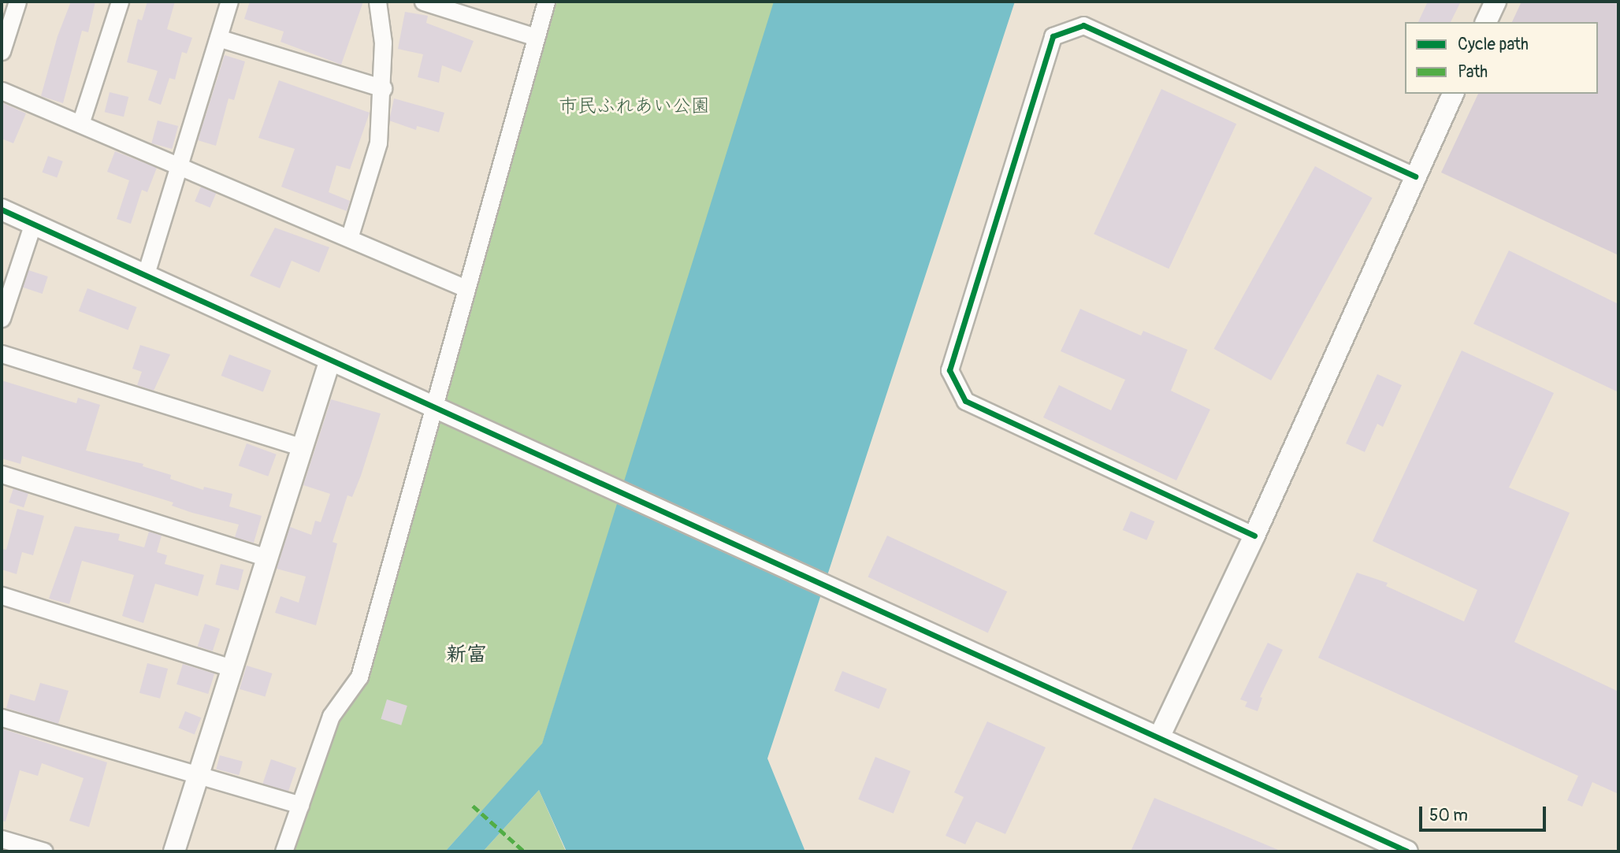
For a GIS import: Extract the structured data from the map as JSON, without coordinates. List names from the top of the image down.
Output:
{
  "districts": ["新富"],
  "parks": ["市民ふれあい公園"],
  "legend": ["Cycle path", "Path"],
  "scale_bar": "50 m"
}
